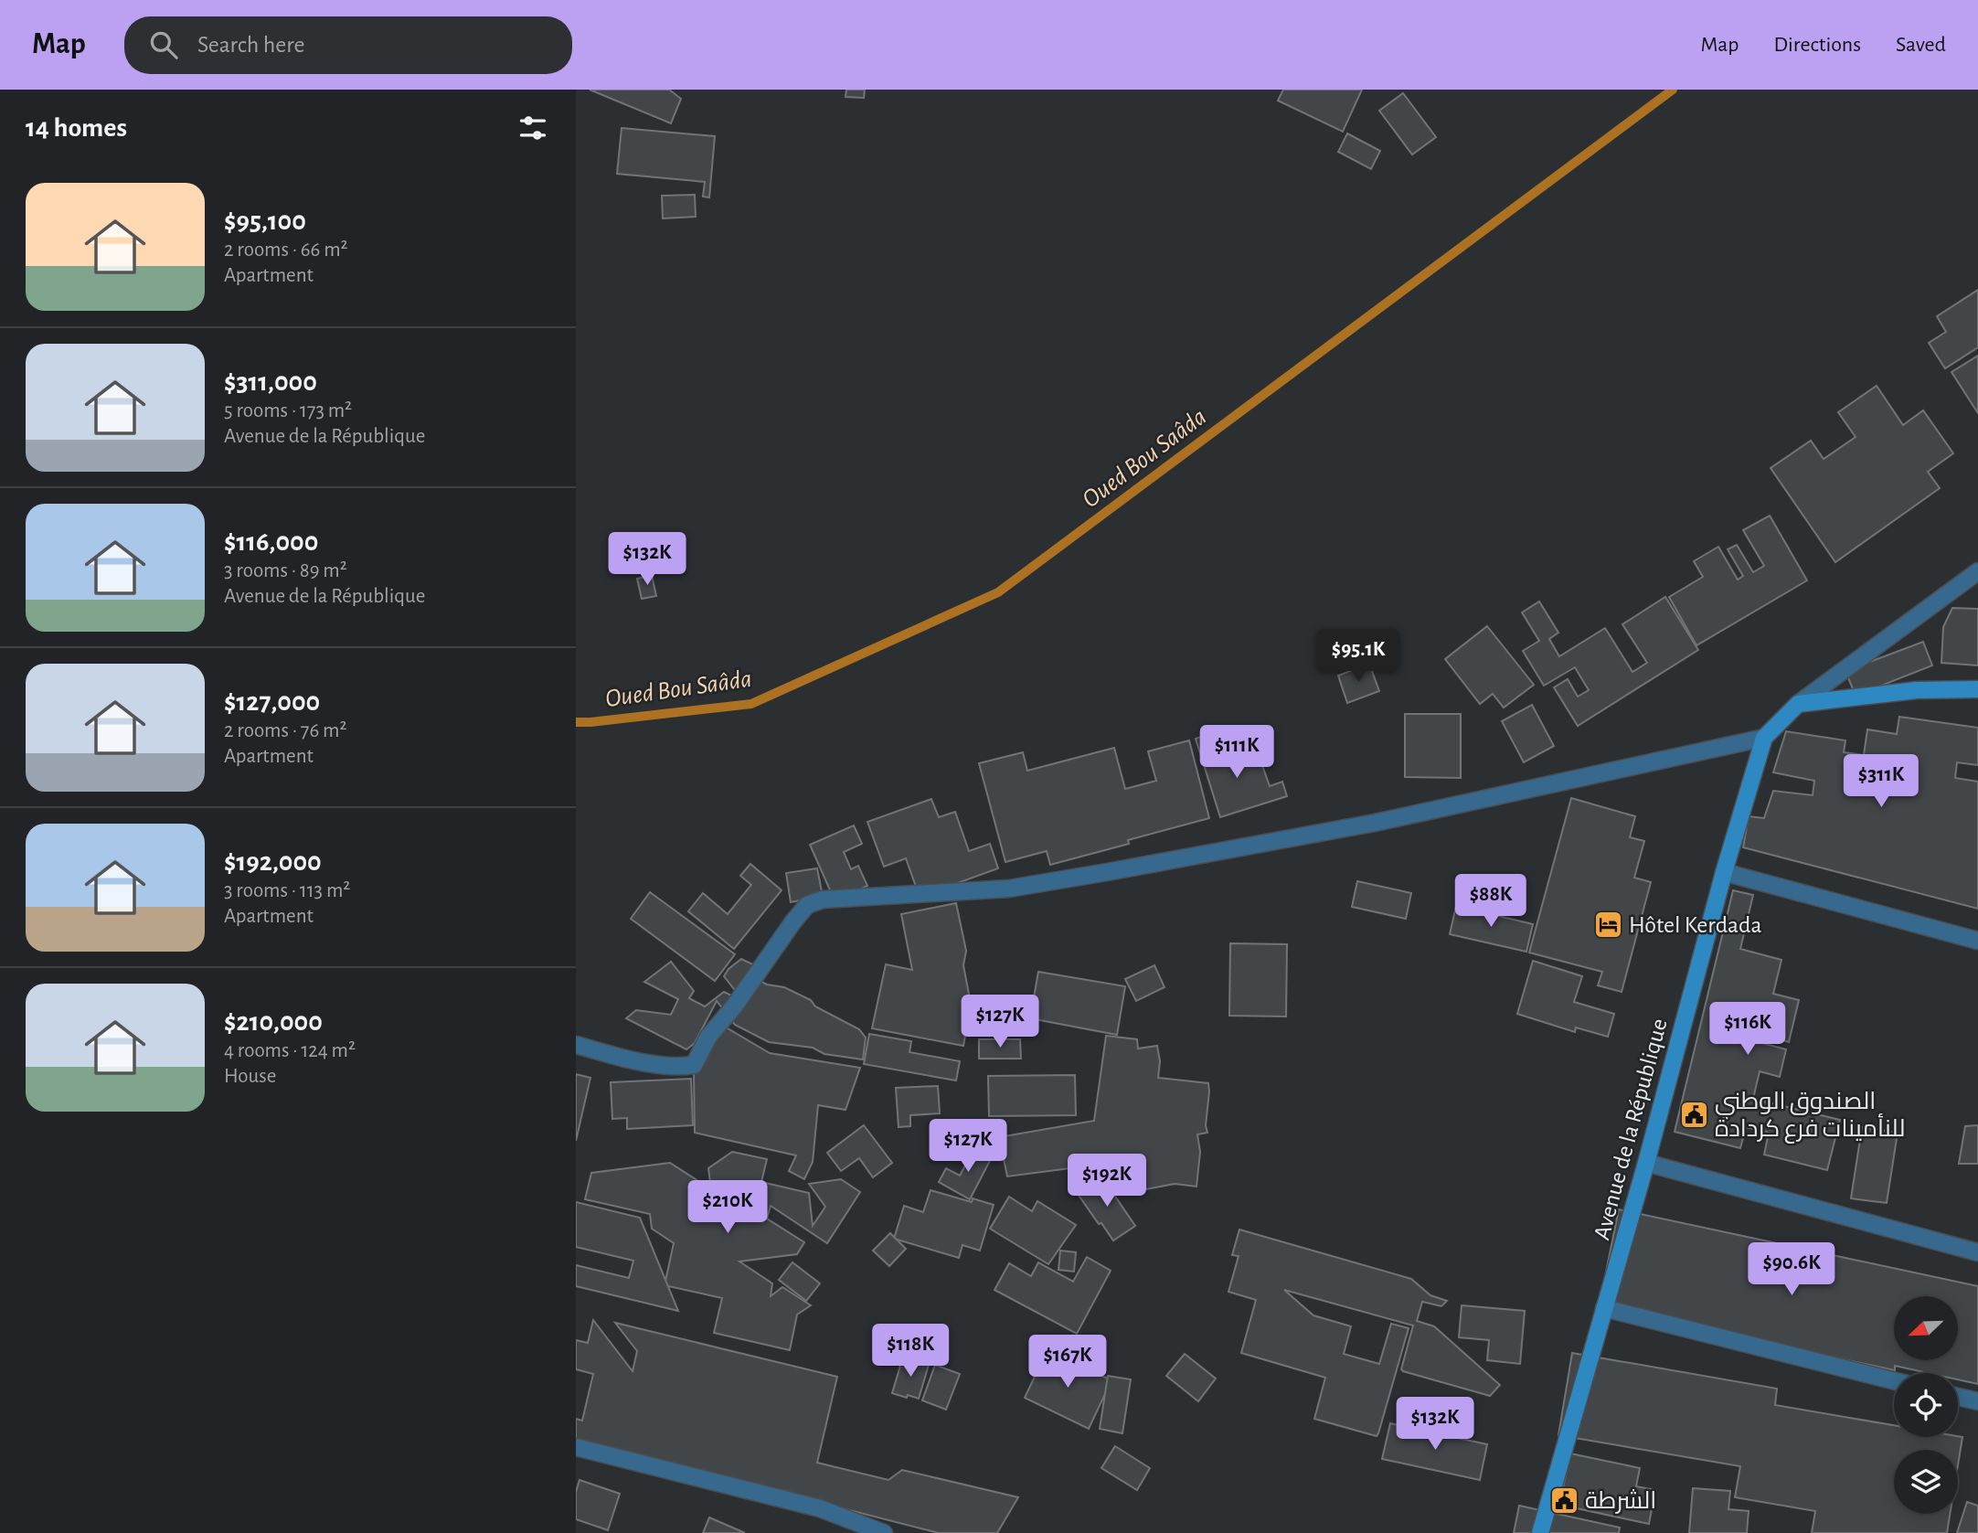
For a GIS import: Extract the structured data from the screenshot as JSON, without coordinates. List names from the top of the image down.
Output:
{
  "streets": {
    "street": ["Avenue de la République"]
  },
  "water": ["Oued Bou Saâda"],
  "places": {
    "hotel": ["Hôtel Kerdada"],
    "public building": ["الصندوق الوطني للنأمينات فرع كردادة", "الشرطة"]
  },
  "north": "bottom left",
  "page": {
    "header": "Map",
    "search": "Search here",
    "nav": ["Map", "Directions", "Saved"],
    "heading": "14 homes",
    "list": [
      {
        "name": "$95,100",
        "note": "2 rooms · 66 m² · Apartment"
      },
      {
        "name": "$311,000",
        "note": "5 rooms · 173 m² · Avenue de la République"
      },
      {
        "name": "$116,000",
        "note": "3 rooms · 89 m² · Avenue de la République"
      },
      {
        "name": "$127,000",
        "note": "2 rooms · 76 m² · Apartment"
      },
      {
        "name": "$192,000",
        "note": "3 rooms · 113 m² · Apartment"
      },
      {
        "name": "$210,000",
        "note": "4 rooms · 124 m² · House"
      }
    ],
    "price": [
      "$132K",
      "$95.1K",
      "$111K",
      "$311K",
      "$88K",
      "$127K",
      "$116K",
      "$127K",
      "$192K",
      "$210K",
      "$90.6K",
      "$118K",
      "$167K",
      "$132K"
    ]
  }
}
